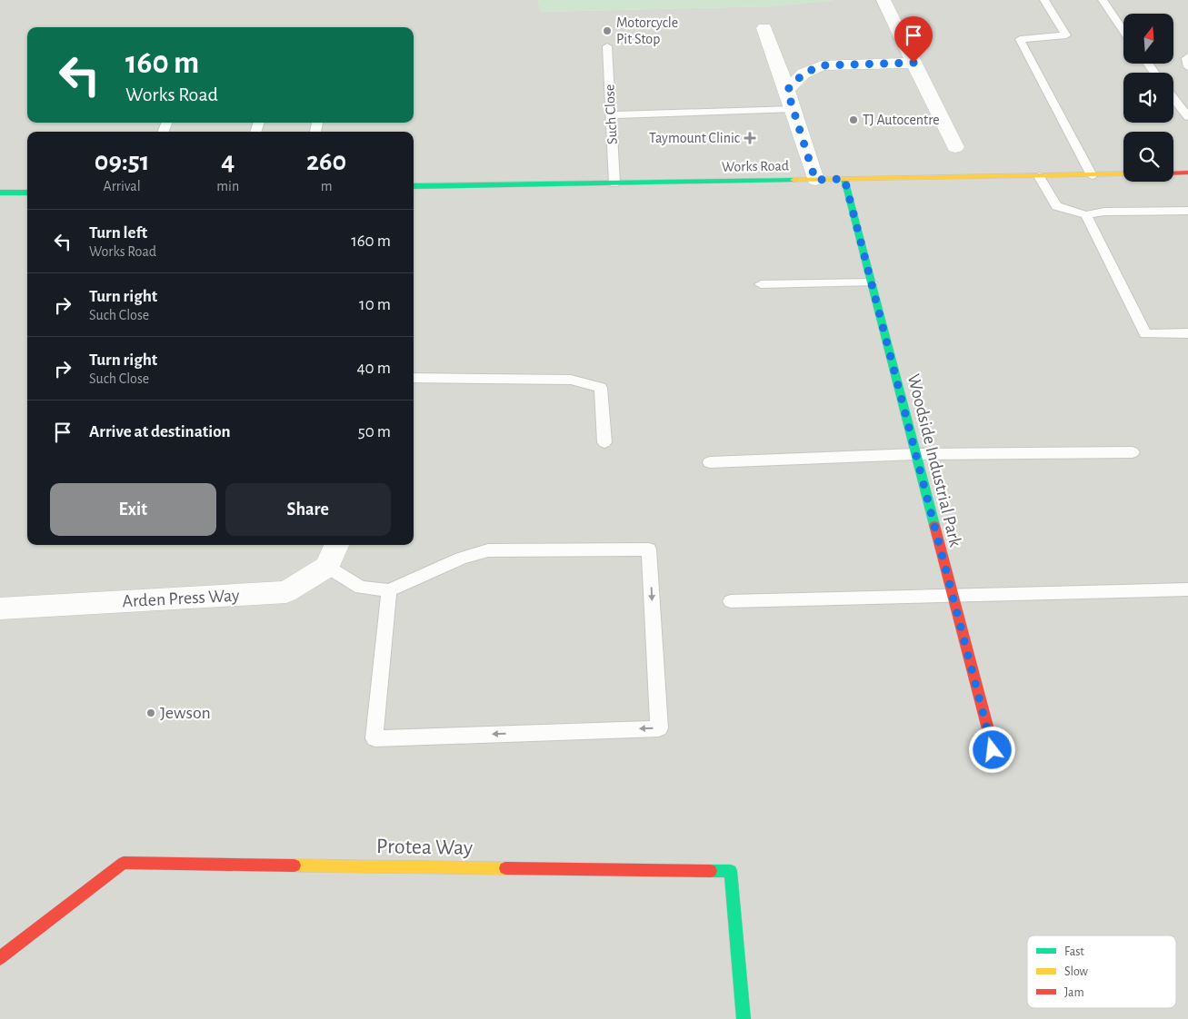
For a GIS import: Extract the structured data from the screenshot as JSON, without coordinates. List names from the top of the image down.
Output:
{
  "streets": {
    "street": [
      "Works Road",
      "Woodside Industrial Park",
      "Arden Press Way",
      "Protea Way"
    ],
    "lane": ["Such Close"]
  },
  "crossings": [
    ["Such Close", "Works Road"],
    ["Works Road", "Woodside Industrial Park"]
  ],
  "places": {
    "other": ["Motorcycle Pit Stop", "TJ Autocentre", "Jewson"],
    "health": ["Taymount Clinic"]
  },
  "legend": ["Fast", "Slow", "Jam"],
  "north": "top",
  "page": {
    "turn": ["160 m", "Works Road"],
    "eta": [
      "09:51",
      "Arrival",
      "4",
      "min",
      "260",
      "m"
    ],
    "list": [
      {
        "name": "Turn left",
        "note": "Works Road",
        "value": "160 m"
      },
      {
        "name": "Turn right",
        "note": "Such Close",
        "value": "10 m"
      },
      {
        "name": "Turn right",
        "note": "Such Close",
        "value": "40 m"
      },
      {
        "name": "Arrive at destination",
        "value": "50 m"
      }
    ],
    "buttons": ["Exit", "Share"]
  }
}
